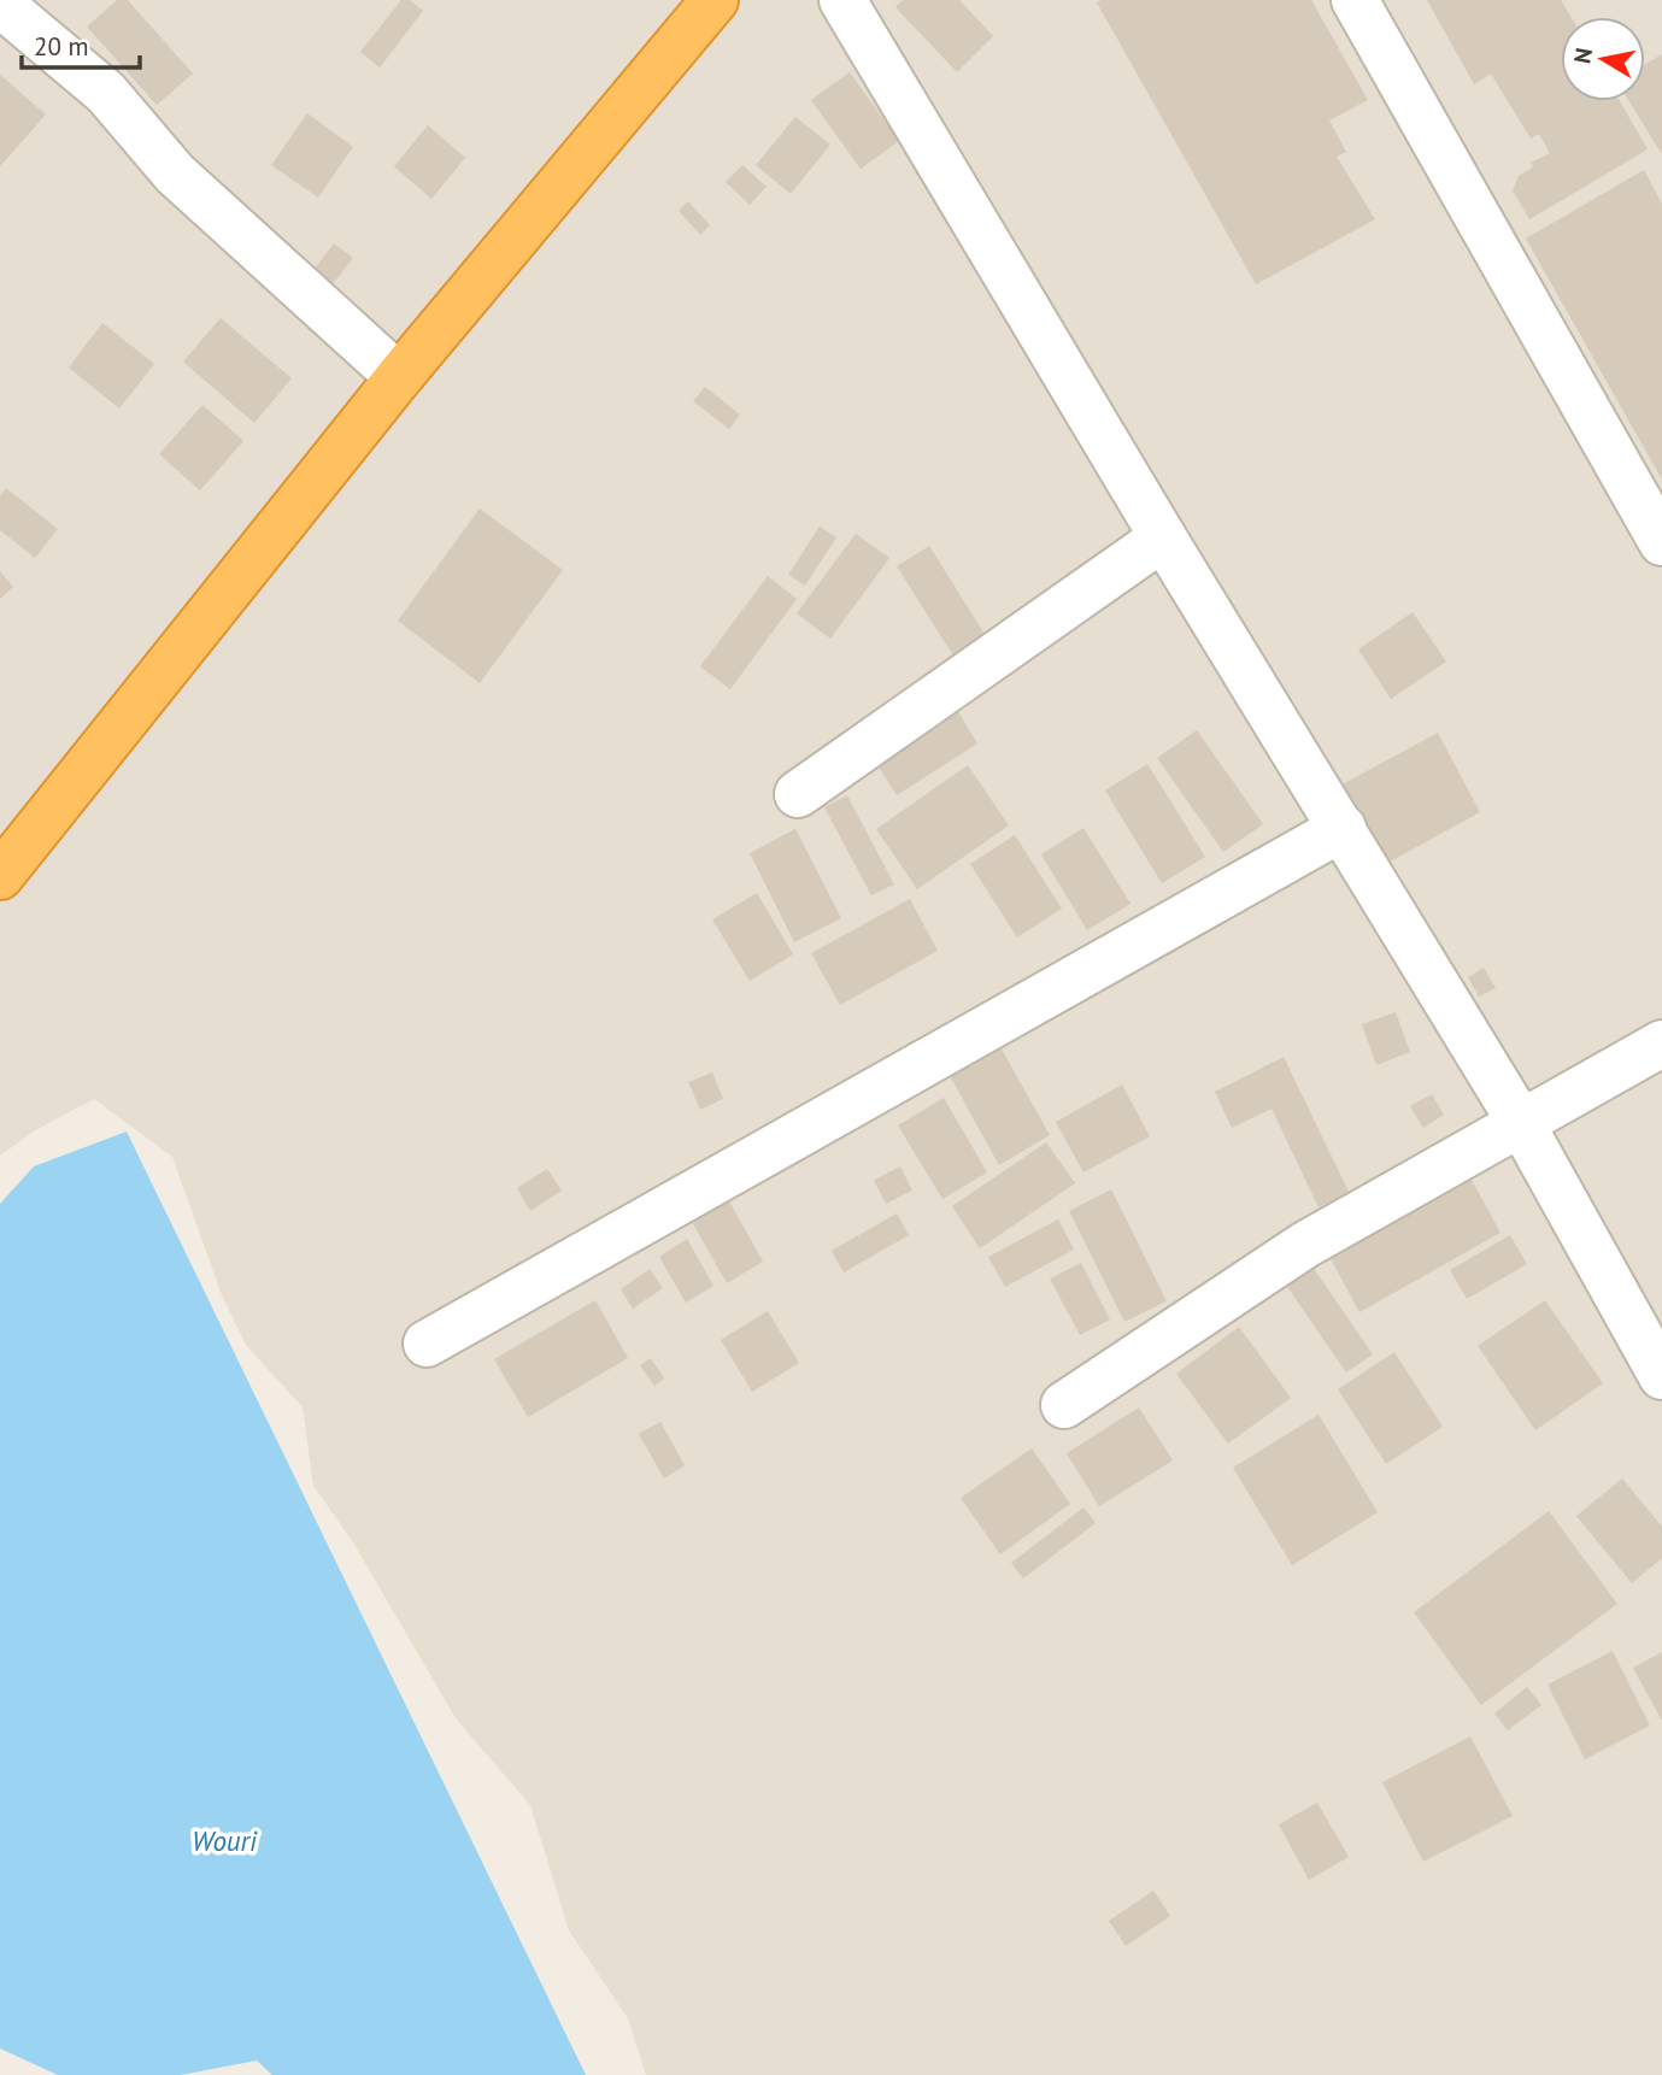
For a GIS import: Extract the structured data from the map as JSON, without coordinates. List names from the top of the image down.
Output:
{
  "water": ["Wouri"],
  "scale_bar": "20 m",
  "north": "left"
}
